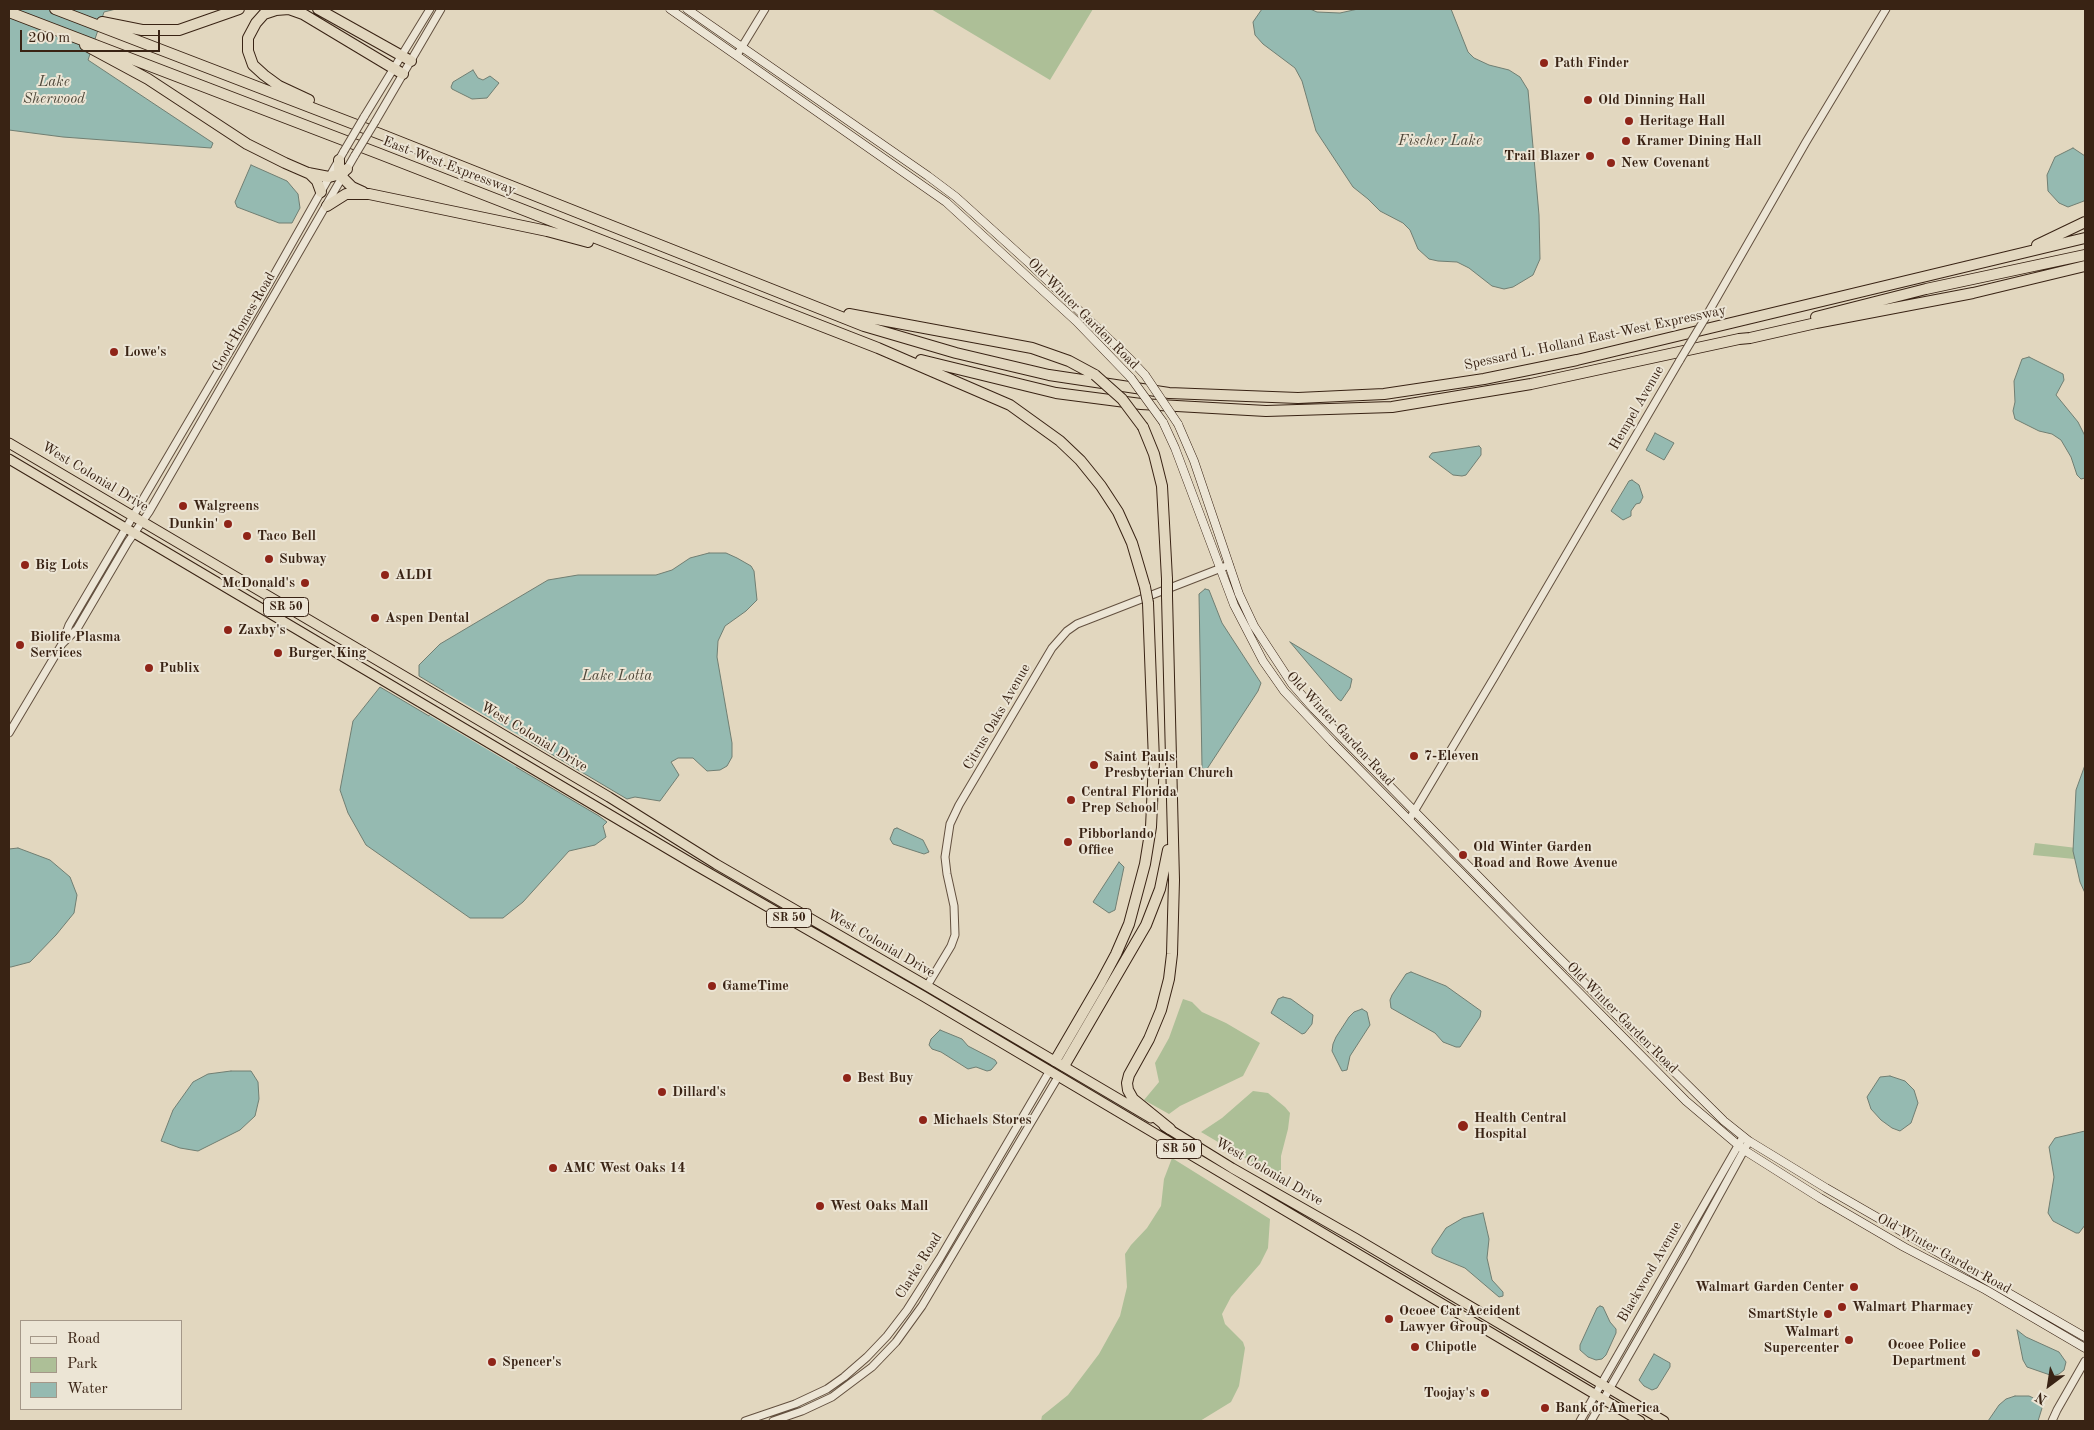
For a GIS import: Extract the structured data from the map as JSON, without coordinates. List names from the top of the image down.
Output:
{
  "streets": {
    "highway": [
      "East-West Expressway",
      "Spessard L. Holland East-West Expressway",
      "West Colonial Drive",
      "SR 50",
      "Clarke Road"
    ],
    "main road": ["Old Winter Garden Road"],
    "street": [
      "Good Homes Road",
      "Hempel Avenue",
      "Citrus Oaks Avenue",
      "Blackwood Avenue"
    ]
  },
  "crossings": [
    ["East-West Expressway", "Spessard L. Holland East-West Expressway"],
    ["Old Winter Garden Road", "Hempel Avenue"],
    ["Old Winter Garden Road", "Citrus Oaks Avenue"],
    ["Old Winter Garden Road", "Blackwood Avenue"],
    ["Good Homes Road", "West Colonial Drive"],
    ["West Colonial Drive", "Citrus Oaks Avenue"],
    ["West Colonial Drive", "Clarke Road"],
    ["West Colonial Drive", "Blackwood Avenue"]
  ],
  "water": ["Lake Sherwood", "Fischer Lake", "Lake Lotta"],
  "places": [
    "Path Finder",
    "Old Dinning Hall",
    "Heritage Hall",
    "Kramer Dining Hall",
    "Trail Blazer",
    "New Covenant",
    "Lowe's",
    "Walgreens",
    "Dunkin'",
    "Taco Bell",
    "Subway",
    "Big Lots",
    "ALDI",
    "McDonald's",
    "Aspen Dental",
    "Zaxby's",
    "Biolife Plasma Services",
    "Burger King",
    "Publix",
    "7-Eleven",
    "Saint Pauls Presbyterian Church",
    "Central Florida Prep School",
    "Pibborlando Office",
    "Old Winter Garden Road and Rowe Avenue",
    "GameTime",
    "Best Buy",
    "Dillard's",
    "Michaels Stores",
    "Health Central Hospital",
    "AMC West Oaks 14",
    "West Oaks Mall",
    "Walmart Garden Center",
    "Walmart Pharmacy",
    "SmartStyle",
    "Ocoee Car Accident Lawyer Group",
    "Walmart Supercenter",
    "Chipotle",
    "Ocoee Police Department",
    "Spencer's",
    "Toojay's",
    "Bank of America"
  ],
  "legend": ["Road", "Park", "Water"],
  "scale_bar": "200 m",
  "north": "bottom left"
}
